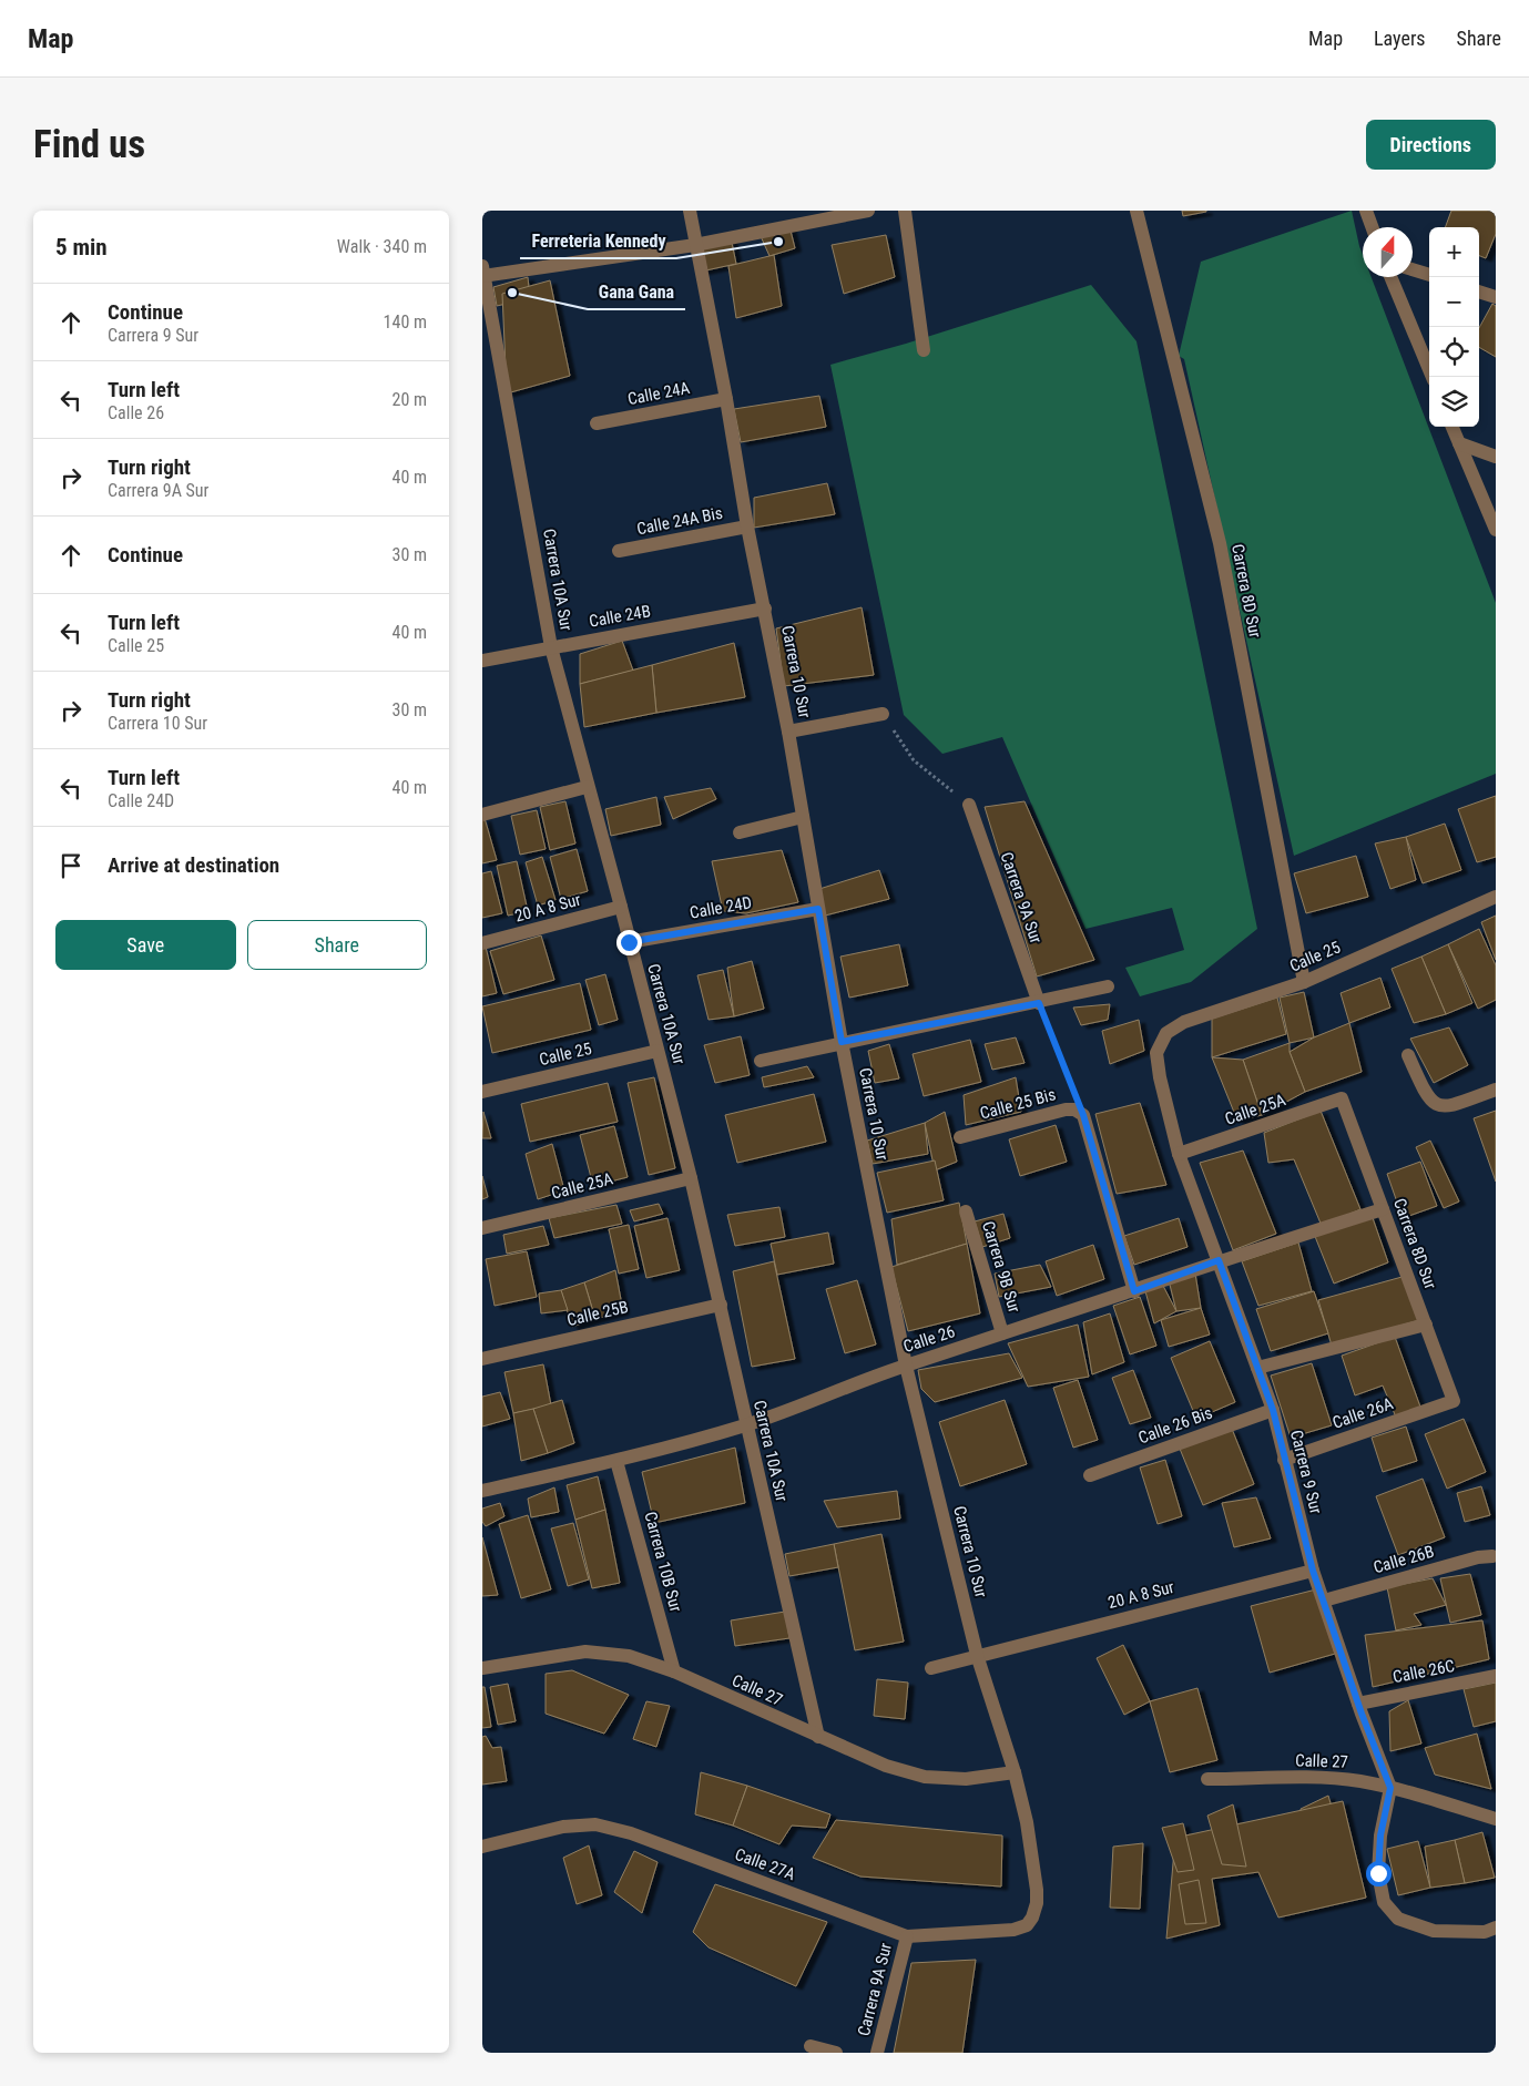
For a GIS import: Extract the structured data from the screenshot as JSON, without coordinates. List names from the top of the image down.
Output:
{
  "streets": {
    "street": [
      "Calle 24A",
      "Calle 24A Bis",
      "Carrera 10A Sur",
      "Carrera 8D Sur",
      "Calle 24B",
      "Carrera 10 Sur",
      "Carrera 9A Sur",
      "20 A 8 Sur",
      "Calle 24D",
      "Calle 25",
      "Calle 25 Bis",
      "Calle 25A",
      "Carrera 9B Sur",
      "Calle 25B",
      "Calle 26",
      "Calle 26A",
      "Calle 26 Bis",
      "Carrera 9 Sur",
      "Calle 26B",
      "Carrera 10B Sur",
      "Calle 26C",
      "Calle 27",
      "Calle 27A"
    ]
  },
  "crossings": [
    ["Calle 24A", "Carrera 10 Sur"],
    ["Calle 24A Bis", "Carrera 10 Sur"],
    ["Carrera 10A Sur", "Calle 24B"],
    ["Carrera 10A Sur", "20 A 8 Sur"],
    ["Carrera 10A Sur", "Calle 24D"],
    ["Carrera 10A Sur", "Calle 25"],
    ["Carrera 10A Sur", "Calle 25A"],
    ["Carrera 10A Sur", "Calle 25B"],
    ["Carrera 10A Sur", "Calle 26"],
    ["Carrera 10A Sur", "Calle 27"],
    ["Carrera 8D Sur", "Calle 25"],
    ["Carrera 8D Sur", "Calle 25A"],
    ["Carrera 8D Sur", "Calle 26"],
    ["Carrera 8D Sur", "Calle 26A"],
    ["Calle 24B", "Carrera 10 Sur"],
    ["Carrera 10 Sur", "20 A 8 Sur"],
    ["Carrera 10 Sur", "Calle 24D"],
    ["Carrera 10 Sur", "Calle 26"],
    ["Carrera 10 Sur", "Calle 27"],
    ["Carrera 10 Sur", "Calle 27A"],
    ["Carrera 9A Sur", "Calle 27A"],
    ["20 A 8 Sur", "Carrera 9 Sur"],
    ["Calle 25", "Carrera 9 Sur"],
    ["Calle 25A", "Carrera 9 Sur"],
    ["Carrera 9B Sur", "Calle 26"],
    ["Calle 26", "Carrera 9 Sur"],
    ["Calle 26", "Carrera 10B Sur"],
    ["Calle 26A", "Carrera 9 Sur"],
    ["Calle 26 Bis", "Carrera 9 Sur"],
    ["Carrera 9 Sur", "Calle 26B"],
    ["Carrera 9 Sur", "Calle 26C"],
    ["Carrera 9 Sur", "Calle 27"],
    ["Carrera 10B Sur", "Calle 27"]
  ],
  "places": ["Ferreteria Kennedy", "Gana Gana"],
  "north": "top",
  "page": {
    "header": "Map",
    "nav": ["Map", "Layers", "Share"],
    "buttons": [
      "Directions",
      ["Save", "Share"]
    ],
    "title": "Find us",
    "heading": ["5 min", "Walk · 340 m"],
    "map_buttons": ["+", "−"],
    "list": [
      ["Continue", "Carrera 9 Sur", "140 m"],
      ["Turn left", "Calle 26", "20 m"],
      ["Turn right", "Carrera 9A Sur", "40 m"],
      ["Continue", "30 m"],
      ["Turn left", "Calle 25", "40 m"],
      ["Turn right", "Carrera 10 Sur", "30 m"],
      ["Turn left", "Calle 24D", "40 m"],
      "Arrive at destination"
    ]
  }
}
